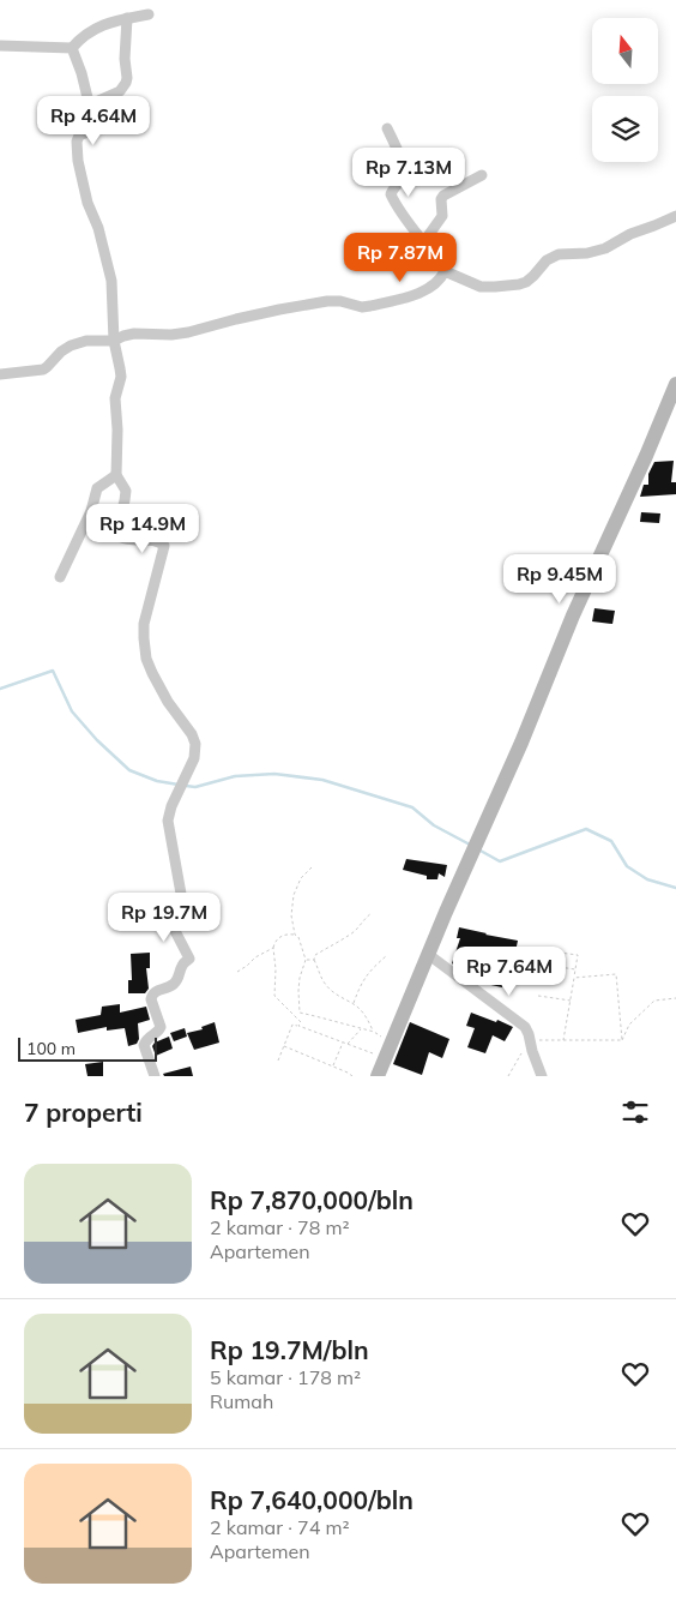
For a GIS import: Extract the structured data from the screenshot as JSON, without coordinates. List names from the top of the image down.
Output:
{
  "scale_bar": "100 m",
  "north": "top",
  "page": {
    "price": [
      "Rp 4.64M",
      "Rp 7.13M",
      "Rp 7.87M",
      "Rp 14.9M",
      "Rp 9.45M",
      "Rp 19.7M",
      "Rp 7.64M"
    ],
    "scale": "100 m",
    "heading": "7 properti",
    "list": [
      {
        "name": "Rp 7,870,000/bln",
        "note": "2 kamar · 78 m² · Apartemen"
      },
      {
        "name": "Rp 19.7M/bln",
        "note": "5 kamar · 178 m² · Rumah"
      },
      {
        "name": "Rp 7,640,000/bln",
        "note": "2 kamar · 74 m² · Apartemen"
      }
    ]
  }
}
